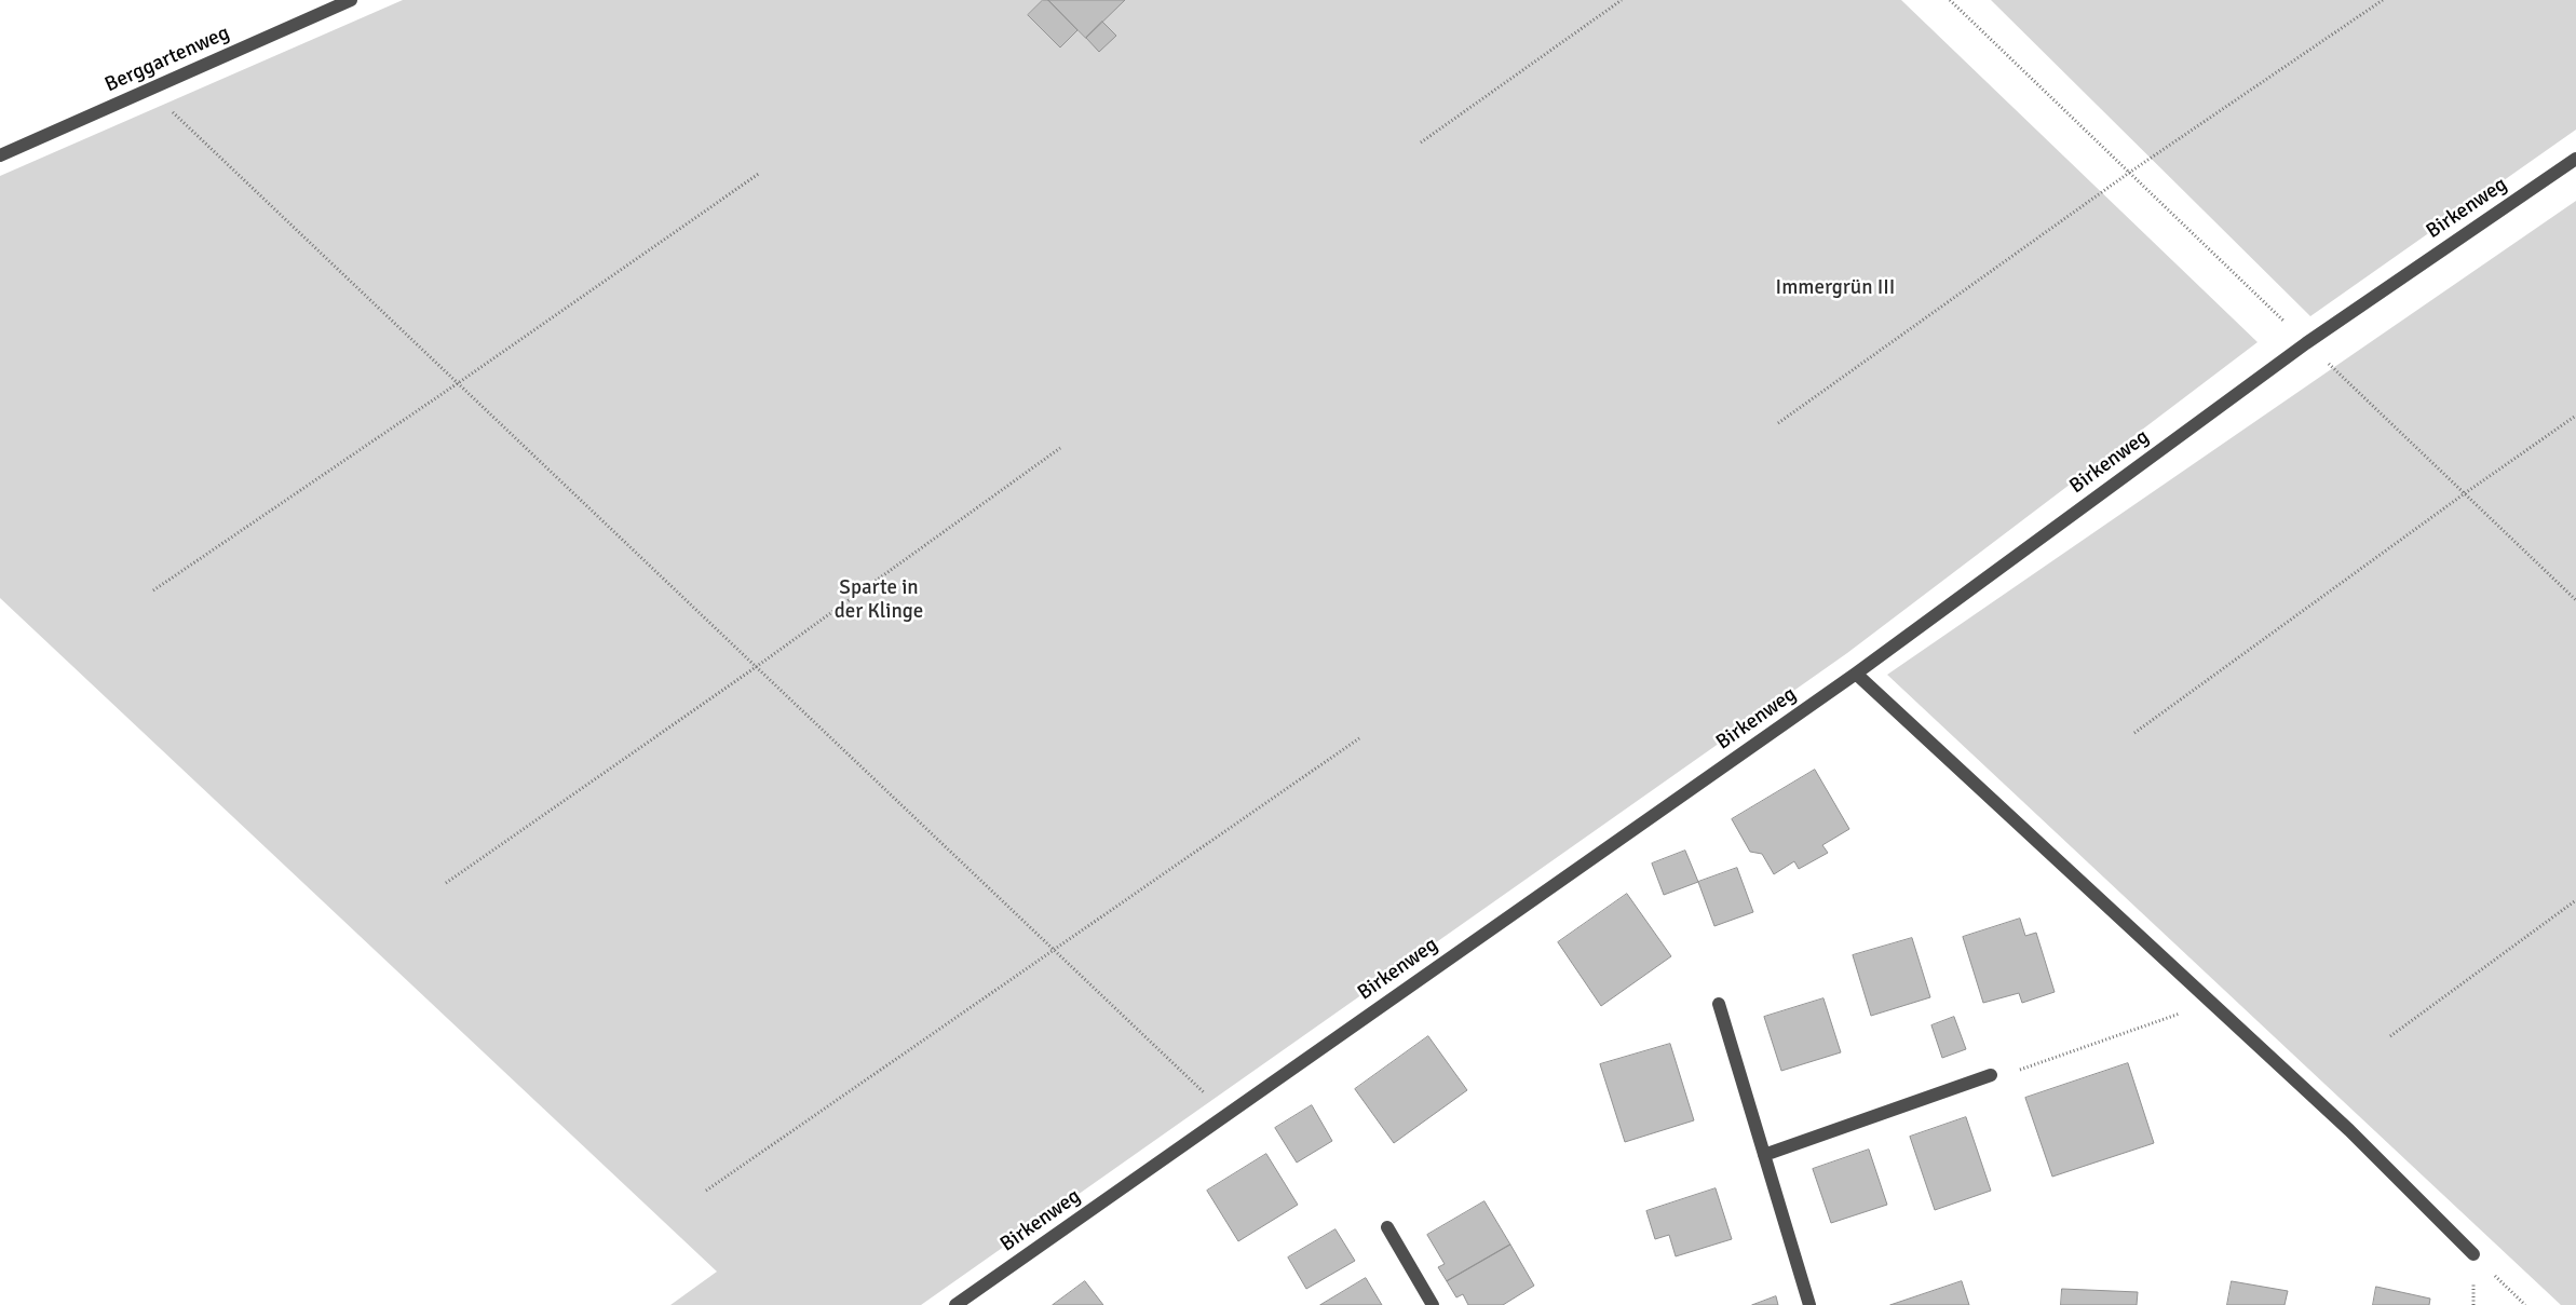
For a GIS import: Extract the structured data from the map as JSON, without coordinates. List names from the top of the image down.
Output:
{
  "streets": {
    "street": ["Berggartenweg", "Birkenweg"]
  },
  "parks": ["Immergrün III", "Sparte in der Klinge"]
}
